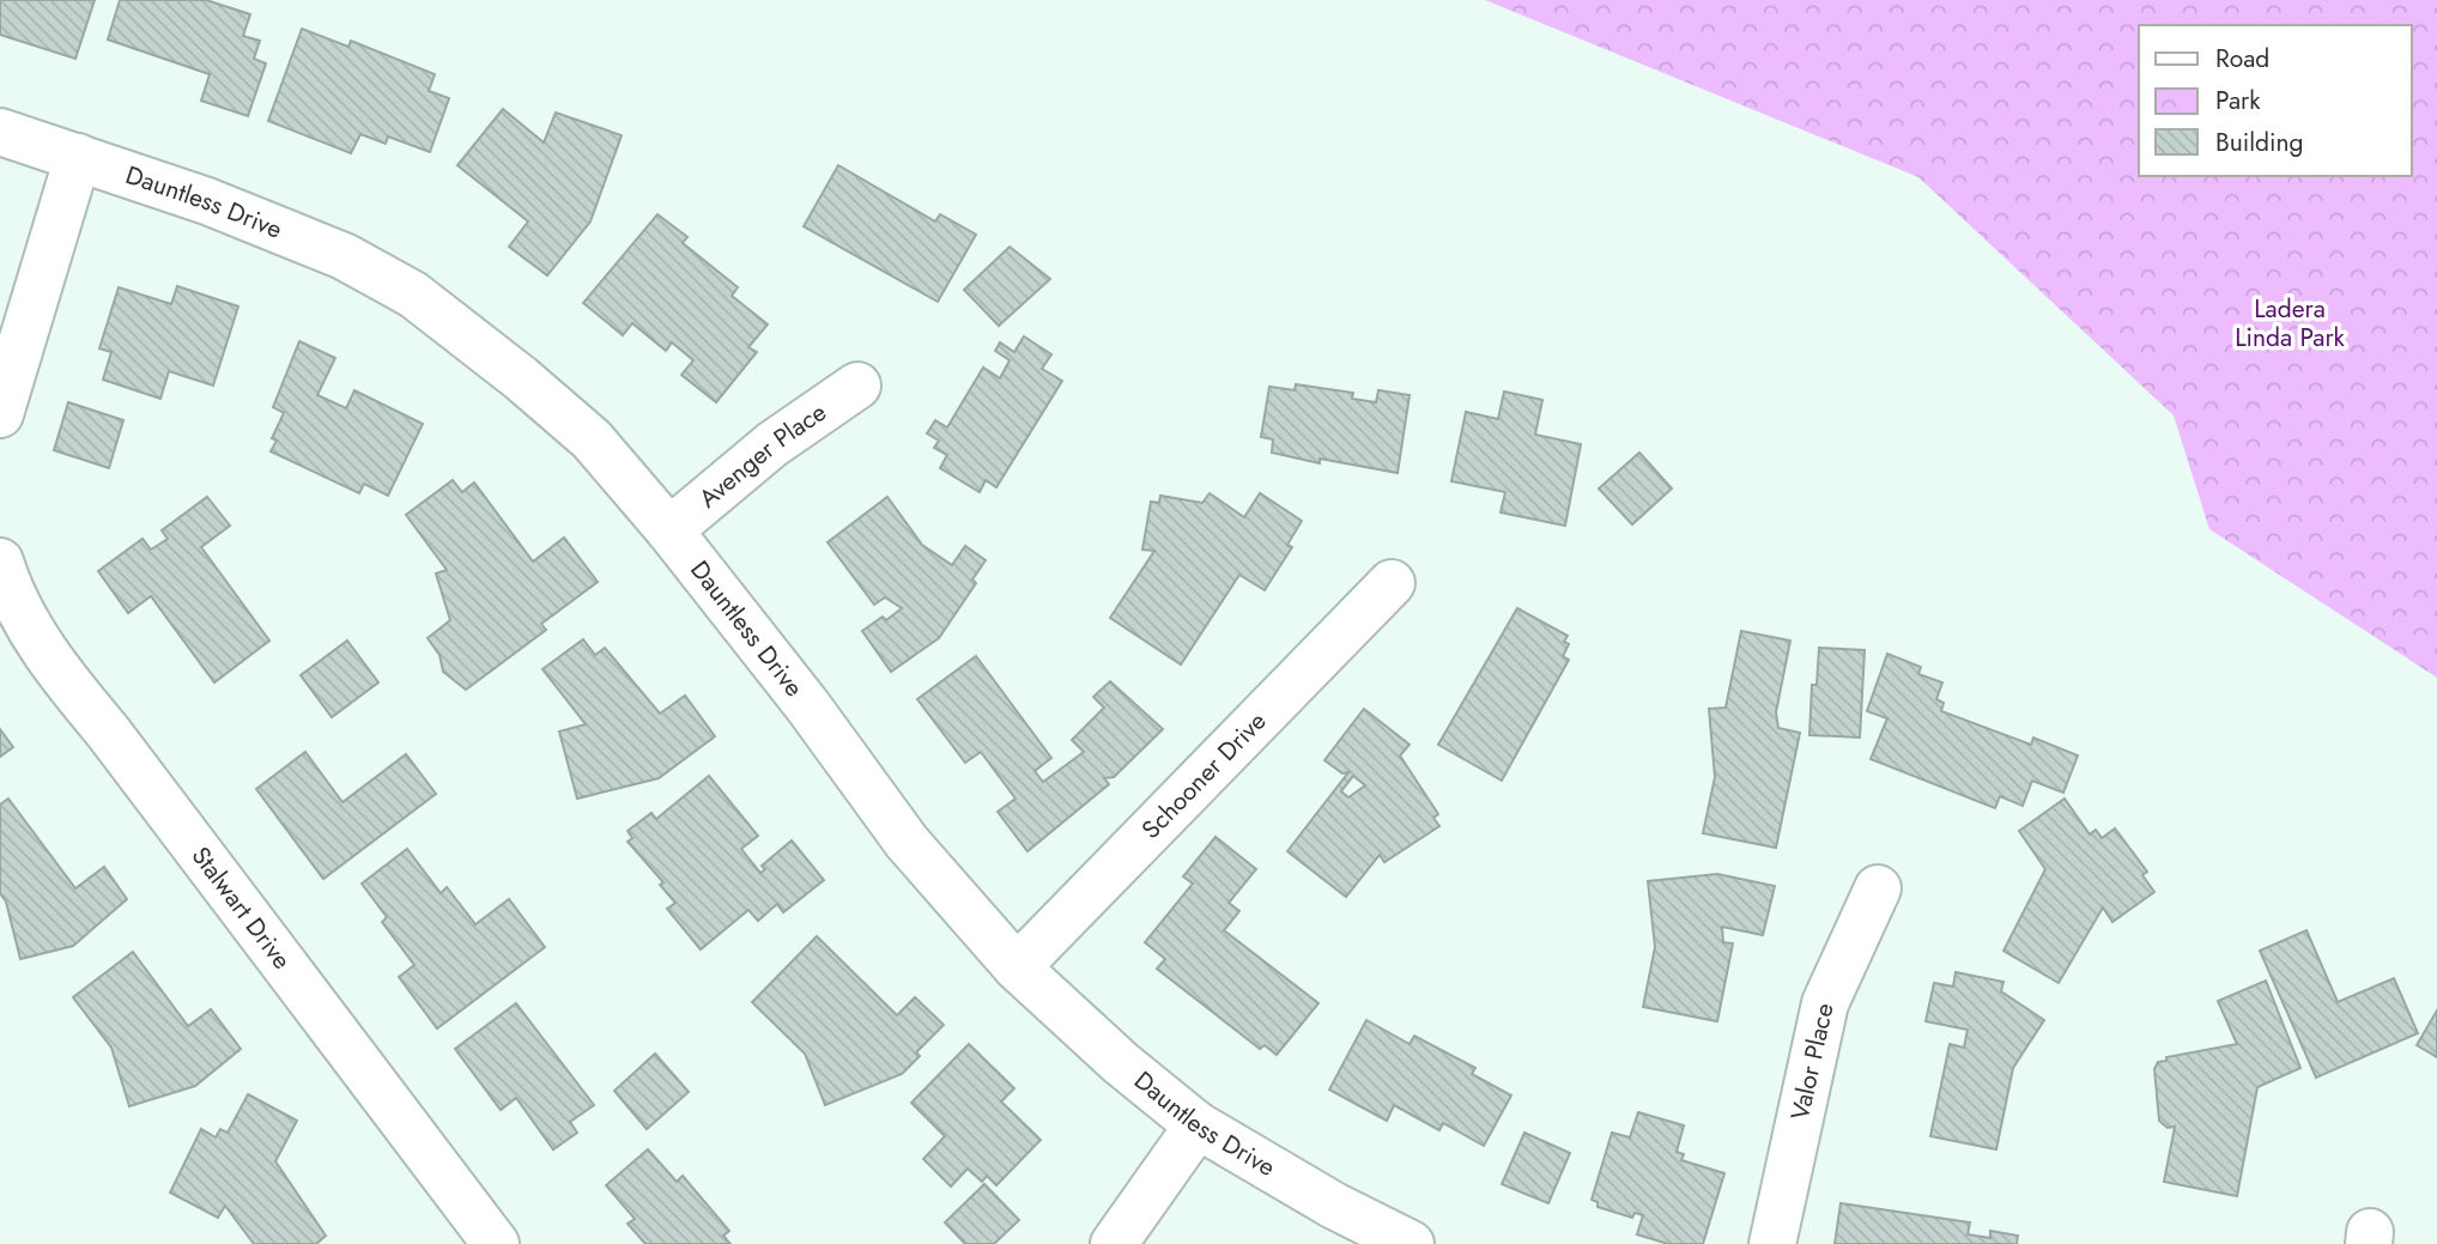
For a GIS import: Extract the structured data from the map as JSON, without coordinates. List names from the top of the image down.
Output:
{
  "streets": {
    "street": [
      "Dauntless Drive",
      "Avenger Place",
      "Schooner Drive",
      "Stalwart Drive",
      "Valor Place"
    ]
  },
  "crossings": [
    ["Dauntless Drive", "Avenger Place"],
    ["Dauntless Drive", "Schooner Drive"]
  ],
  "parks": ["Ladera Linda Park"],
  "legend": ["Road", "Park", "Building"]
}
